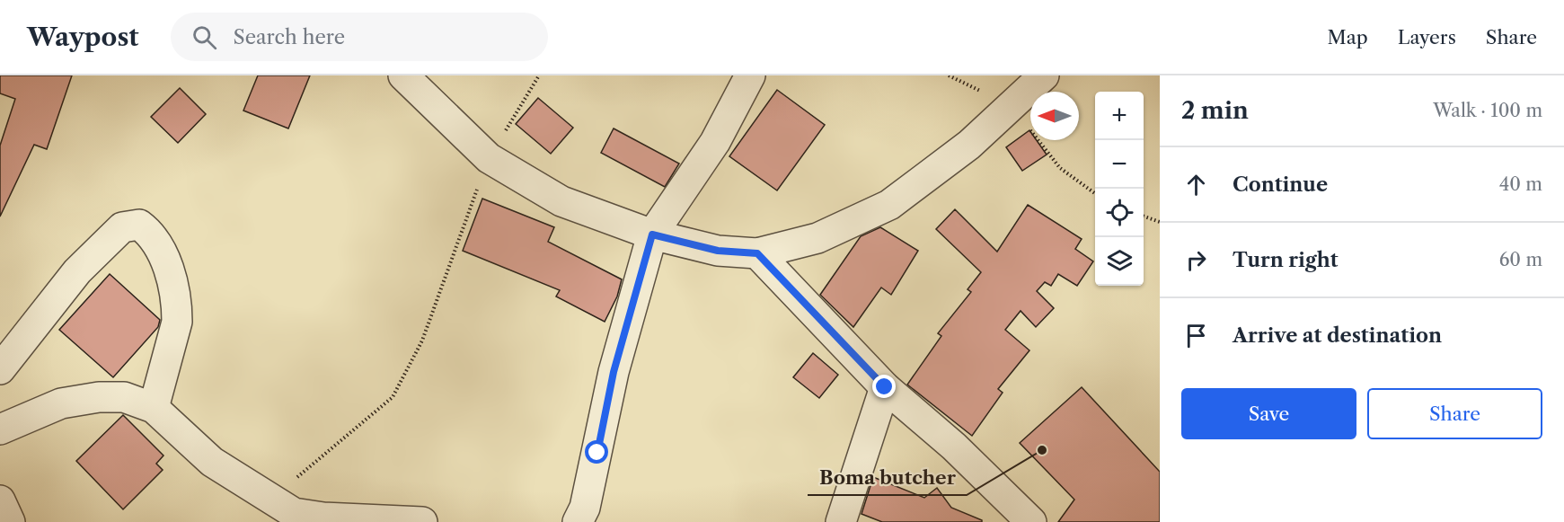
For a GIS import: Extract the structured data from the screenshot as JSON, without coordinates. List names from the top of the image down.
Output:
{
  "places": ["Boma butcher"],
  "north": "left",
  "page": {
    "header": "Waypost",
    "search": "Search here",
    "nav": ["Map", "Layers", "Share"],
    "heading": ["2 min", "Walk · 100 m"],
    "map_buttons": ["+", "−"],
    "list": [
      ["Continue", "40 m"],
      ["Turn right", "60 m"],
      "Arrive at destination"
    ],
    "buttons": ["Save", "Share"]
  }
}
